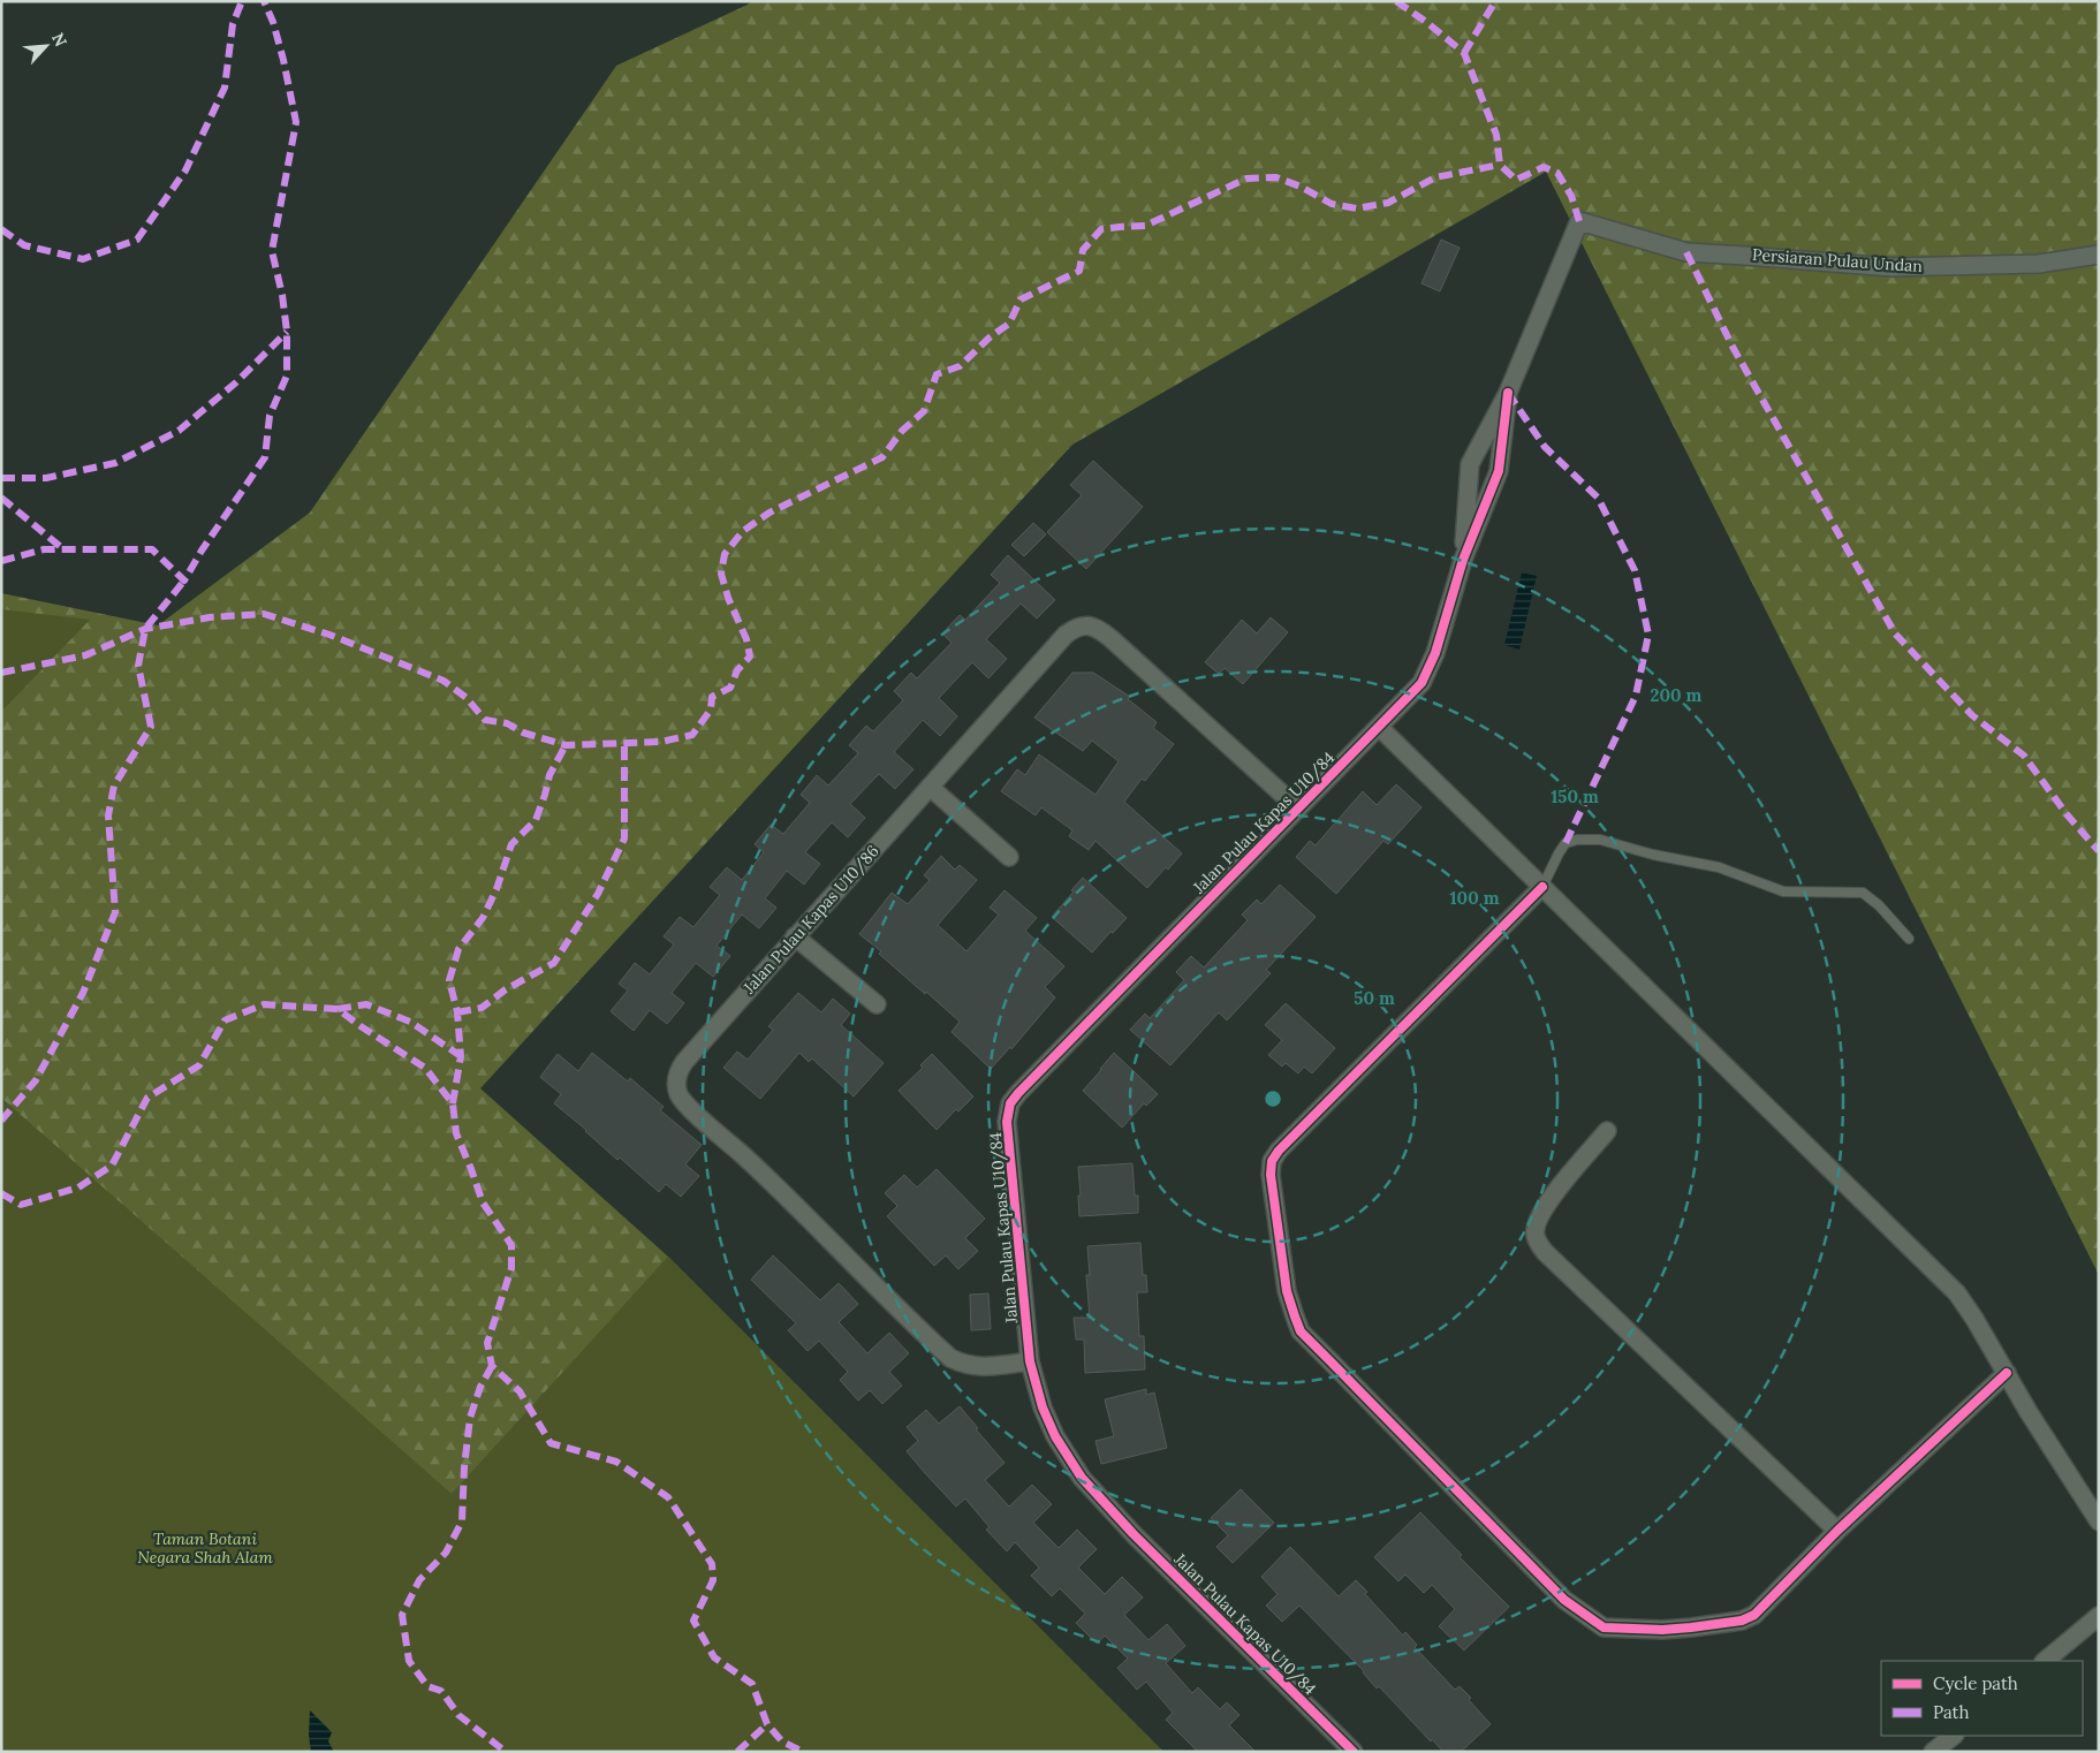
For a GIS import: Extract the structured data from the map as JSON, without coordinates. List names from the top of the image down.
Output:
{
  "streets": {
    "street": ["Persiaran Pulau Undan", "Jalan Pulau Kapas U10/84", "Jalan Pulau Kapas U10/86"]
  },
  "crossings": [
    ["Jalan Pulau Kapas U10/84", "Jalan Pulau Kapas U10/86"]
  ],
  "parks": ["Taman Botani Negara Shah Alam"],
  "legend": ["Cycle path", "Path"],
  "north": "top right",
  "rings": [
    "200 m",
    "150 m",
    "100 m",
    "50 m"
  ]
}
